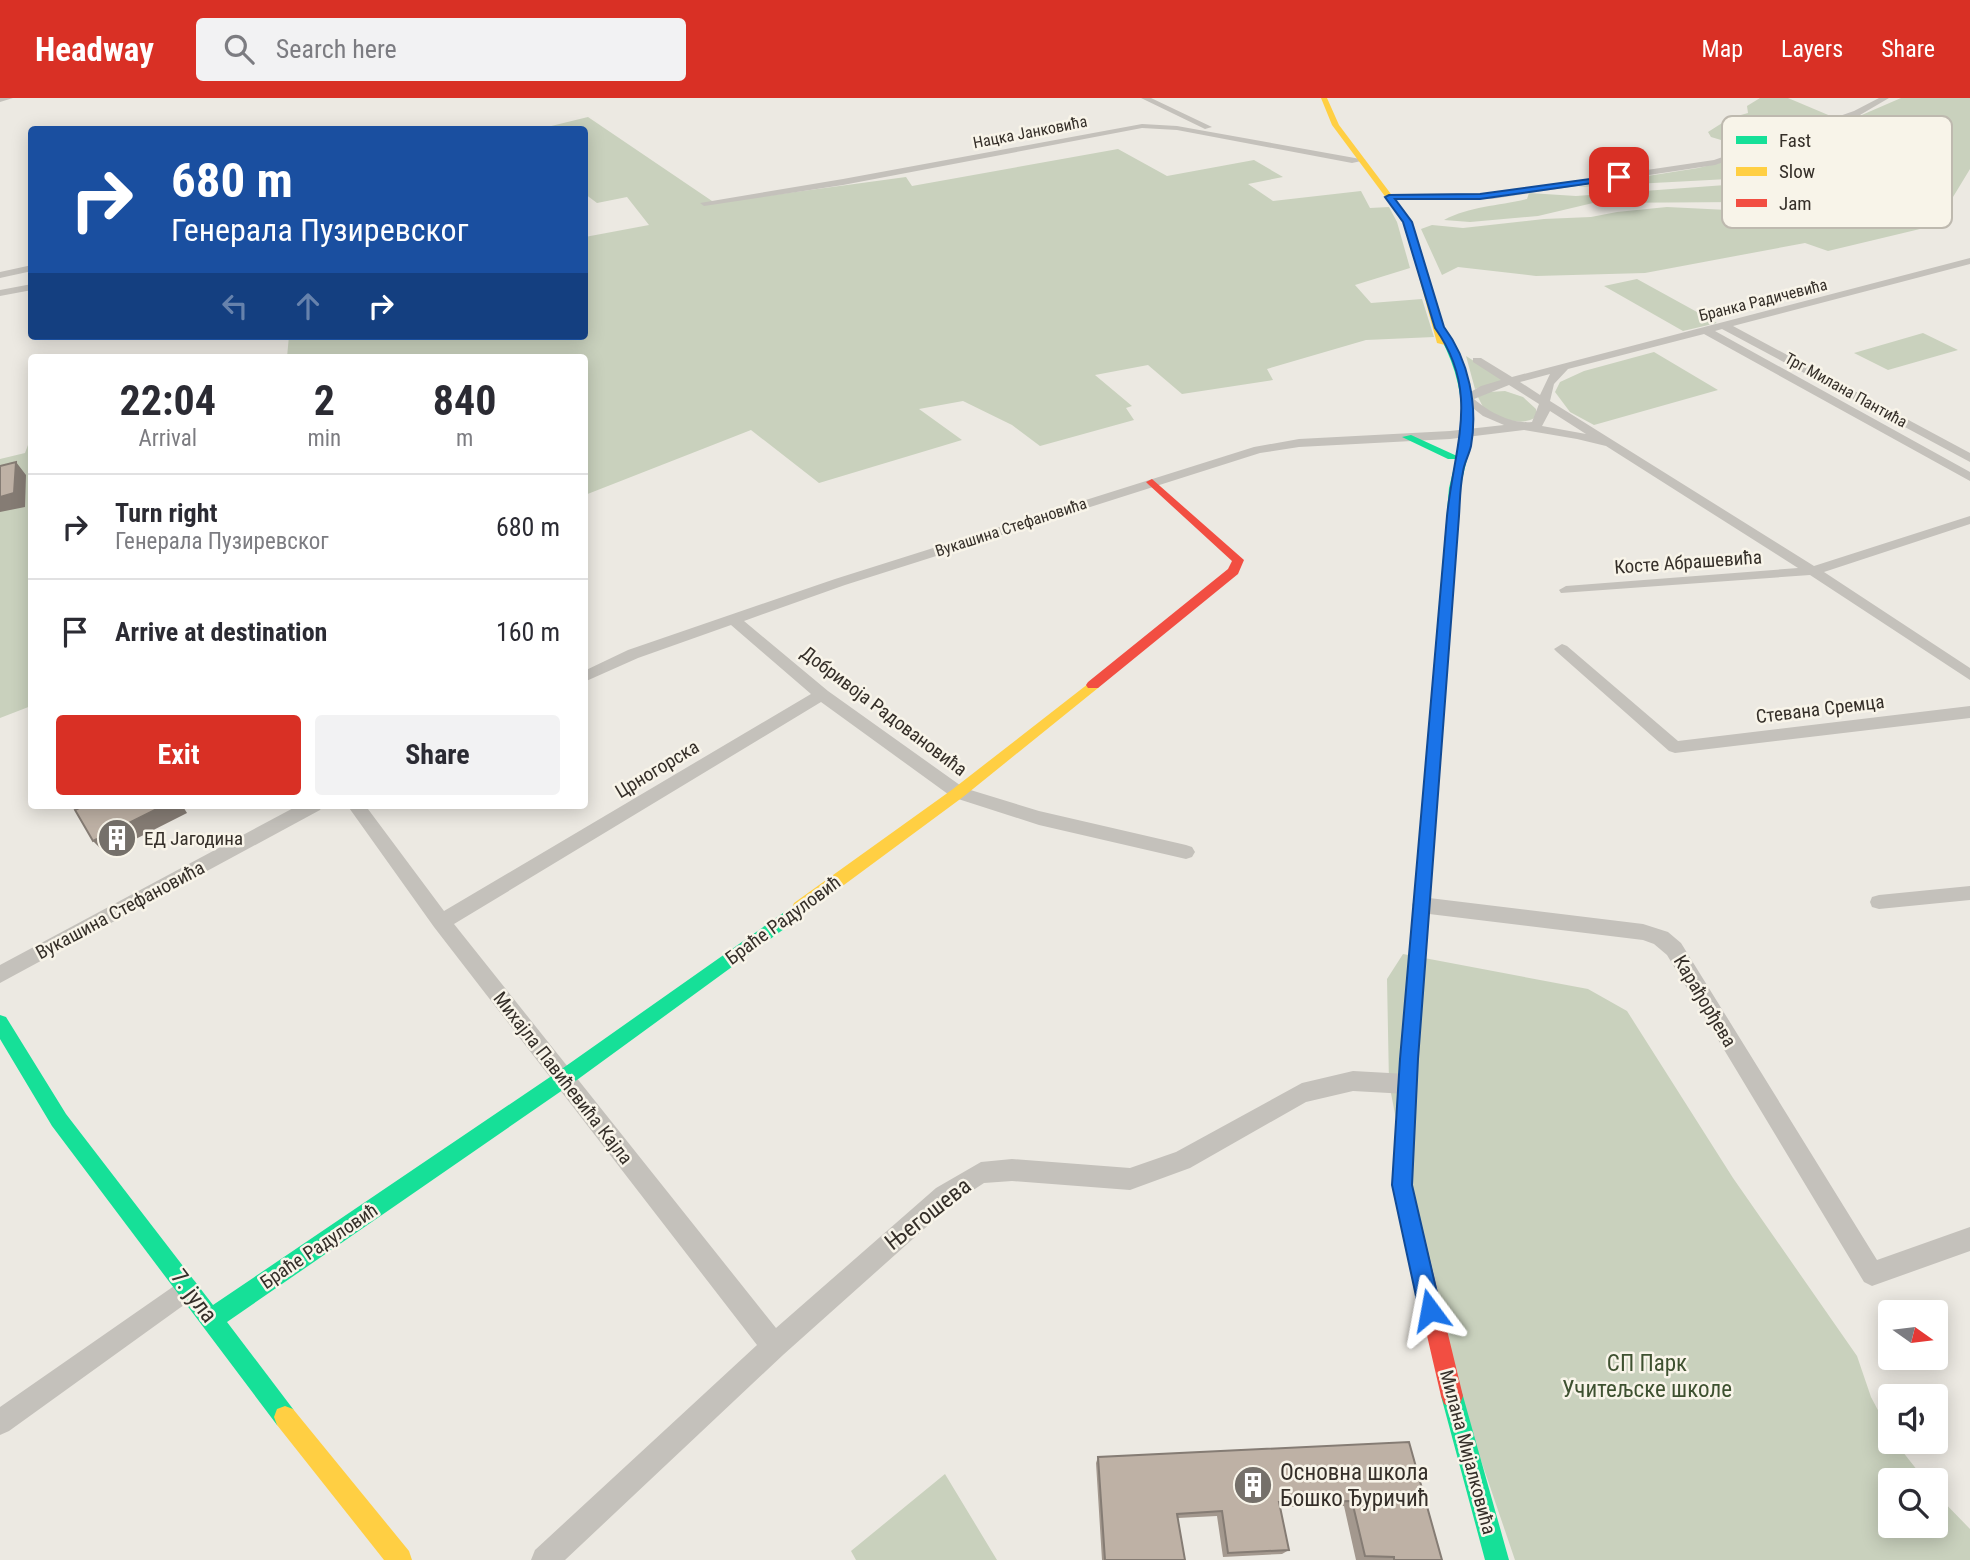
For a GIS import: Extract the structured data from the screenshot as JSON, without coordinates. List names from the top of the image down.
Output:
{
  "streets": {
    "street": [
      "Нацка Јанковића",
      "Бранка Радичевића",
      "Трг Милана Пантића",
      "Вукашина Стефановића",
      "Косте Абрашевића",
      "Стевана Сремца",
      "Добривоја Радовановића",
      "Црногорска",
      "Браће Радуловић",
      "Карађорђева",
      "Михајла Павићевића Кајла",
      "Његошева",
      "7. јула",
      "Милана Мијалковића"
    ]
  },
  "crossings": [
    ["Нацка Јанковића", "Милана Мијалковића"],
    ["Бранка Радичевића", "Трг Милана Пантића"],
    ["Бранка Радичевића", "Милана Мијалковића"],
    ["Вукашина Стефановића", "Добривоја Радовановића"],
    ["Вукашина Стефановића", "Браће Радуловић"],
    ["Добривоја Радовановића", "Црногорска"],
    ["Добривоја Радовановића", "Браће Радуловић"],
    ["Црногорска", "Михајла Павићевића Кајла"],
    ["Браће Радуловић", "Михајла Павићевића Кајла"],
    ["Браће Радуловић", "7. јула"],
    ["Карађорђева", "Милана Мијалковића"],
    ["Михајла Павићевића Кајла", "Његошева"],
    ["Његошева", "Милана Мијалковића"]
  ],
  "parks": ["СП Парк Учитељске школе"],
  "places": {
    "building": ["ЕД Јагодина", "Основна школа Бошко Ђуричић"]
  },
  "legend": ["Fast", "Slow", "Jam"],
  "north": "right",
  "page": {
    "header": "Headway",
    "search": "Search here",
    "nav": ["Map", "Layers", "Share"],
    "turn": ["680 m", "Генерала Пузиревског"],
    "eta": [
      "22:04",
      "Arrival",
      "2",
      "min",
      "840",
      "m"
    ],
    "list": [
      {
        "name": "Turn right",
        "note": "Генерала Пузиревског",
        "value": "680 m"
      },
      {
        "name": "Arrive at destination",
        "value": "160 m"
      }
    ],
    "buttons": ["Exit", "Share"]
  }
}
